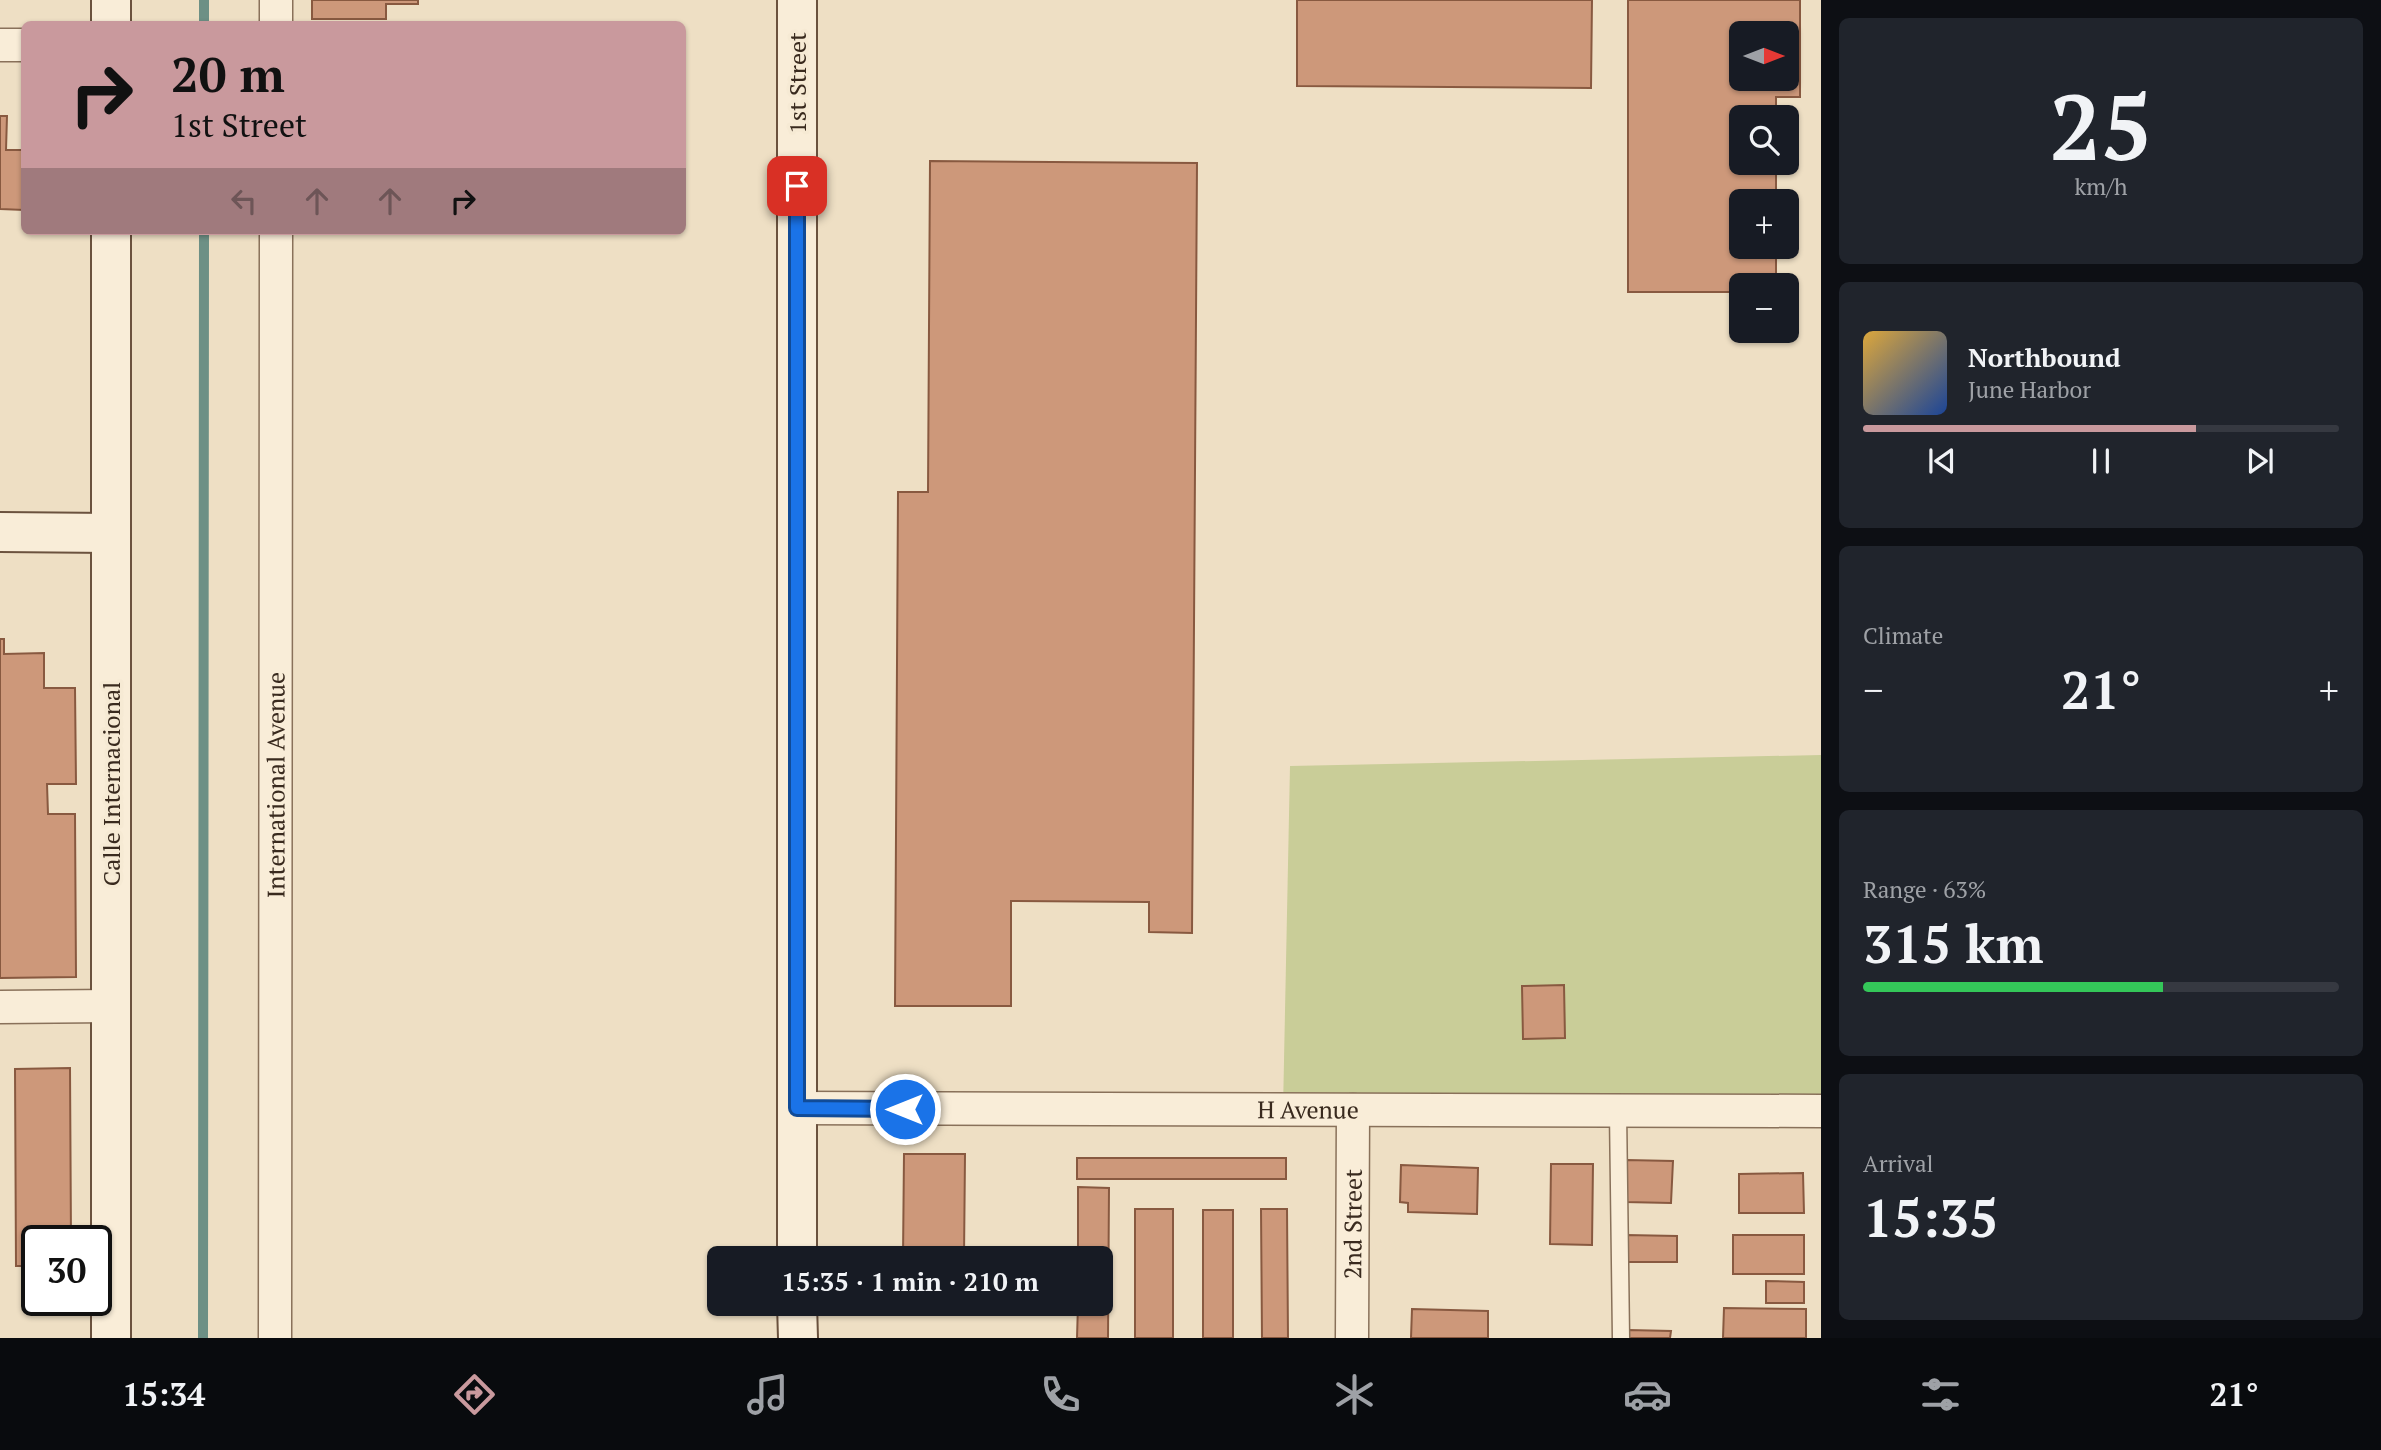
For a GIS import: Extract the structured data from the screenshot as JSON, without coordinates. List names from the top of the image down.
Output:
{
  "streets": {
    "main road": ["1st Street", "Calle Internacional"],
    "street": ["International Avenue", "H Avenue", "2nd Street"]
  },
  "crossings": [
    ["1st Street", "H Avenue"],
    ["H Avenue", "2nd Street"]
  ],
  "north": "right",
  "page": {
    "tile": [
      ["25", "km/h"],
      "Climate",
      ["Range · 63%", "315 km"],
      ["Arrival", "15:35"]
    ],
    "map_buttons": ["+", "−"],
    "turn": ["20 m", "1st Street"],
    "song": ["Northbound", "June Harbor"],
    "heat": ["−", "21°", "+"],
    "limit": "30",
    "trip": "15:35 · 1 min · 210 m",
    "tabs": ["15:34", "21°"]
  }
}
